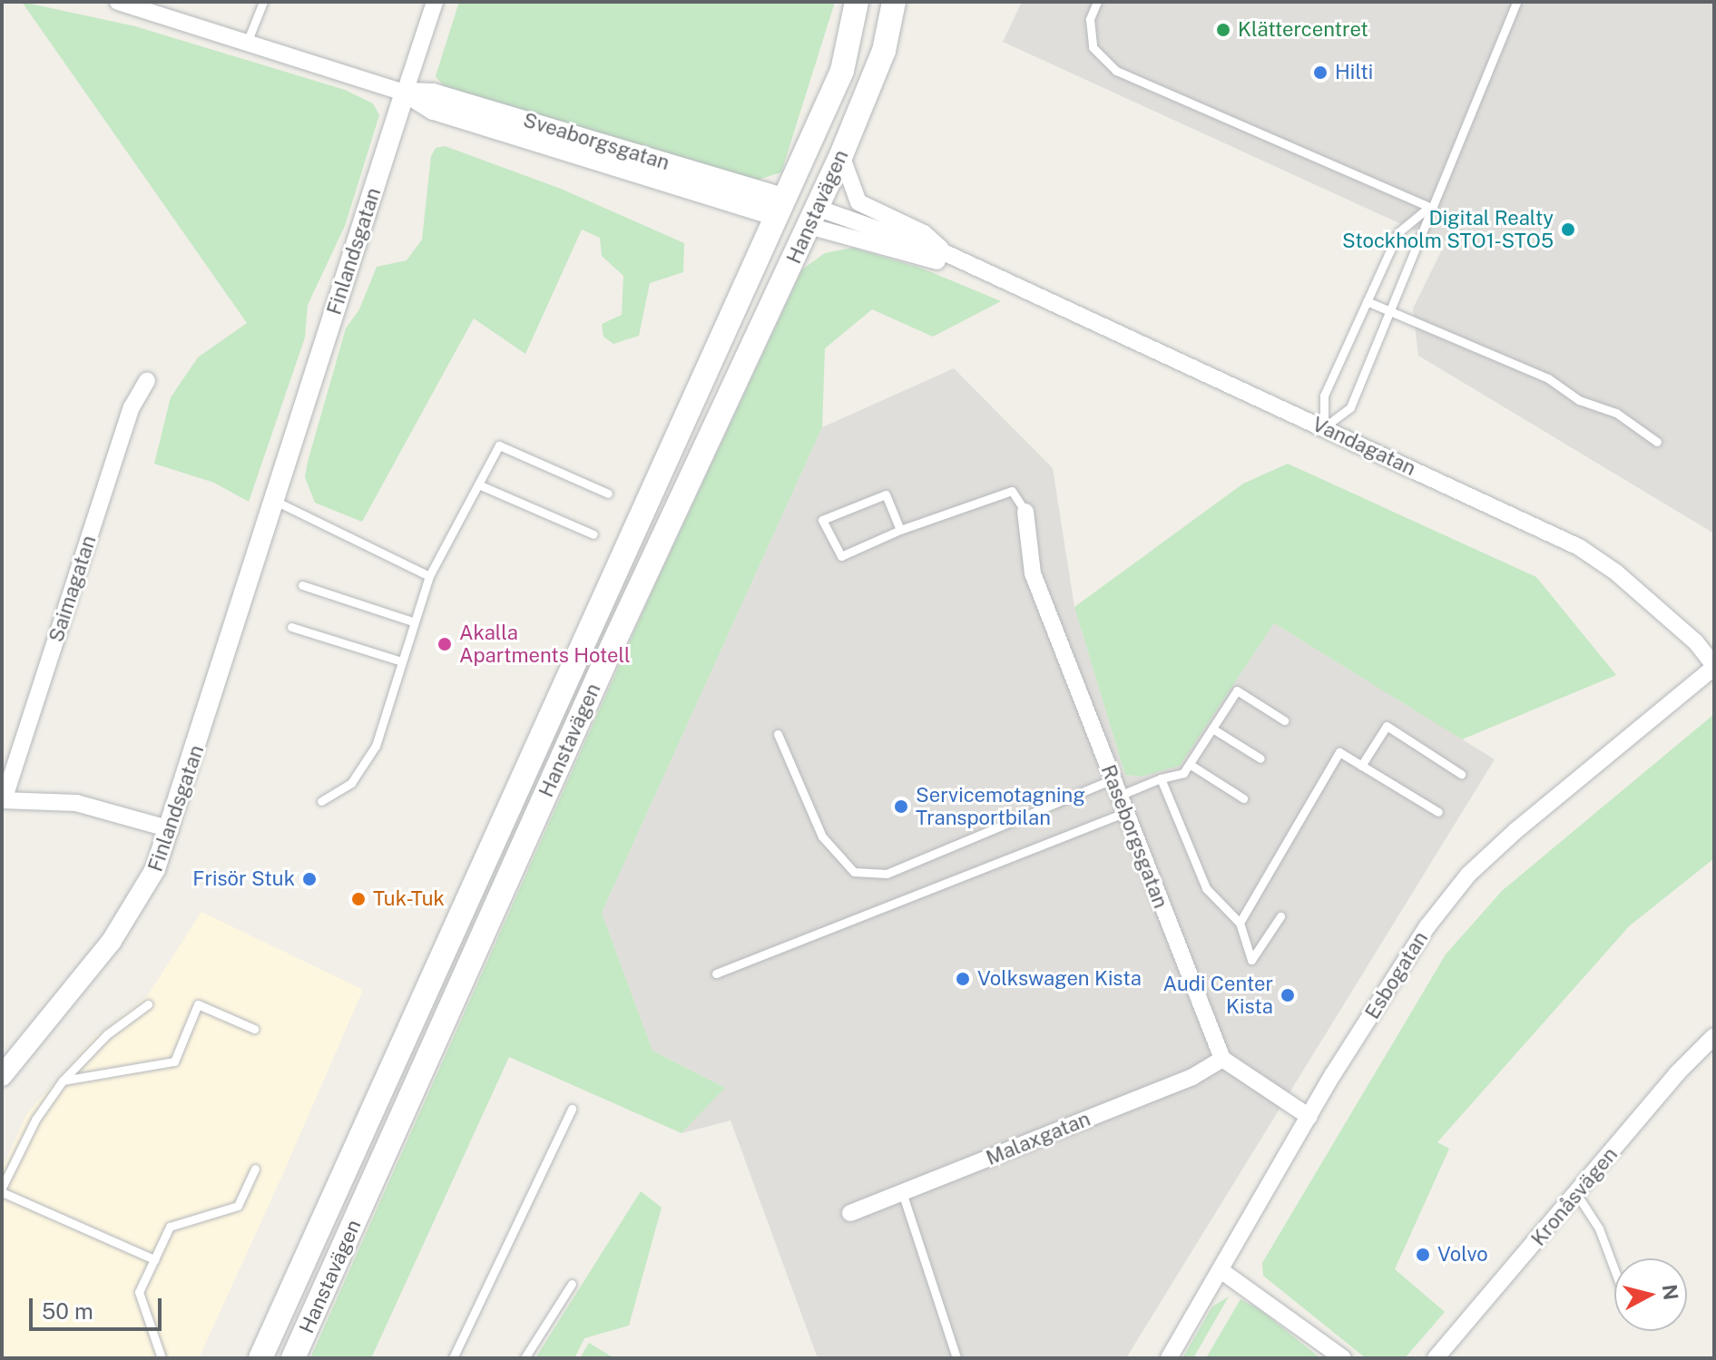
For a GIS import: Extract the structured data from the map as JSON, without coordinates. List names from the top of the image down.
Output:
{
  "streets": {
    "main road": ["Hanstavägen"],
    "street": [
      "Sveaborgsgatan",
      "Finlandsgatan",
      "Vandagatan",
      "Saimagatan",
      "Raseborgsgatan",
      "Esbogatan",
      "Malaxgatan",
      "Kronåsvägen"
    ]
  },
  "crossings": [
    ["Sveaborgsgatan", "Hanstavägen"],
    ["Sveaborgsgatan", "Finlandsgatan"],
    ["Hanstavägen", "Vandagatan"],
    ["Vandagatan", "Esbogatan"],
    ["Raseborgsgatan", "Malaxgatan"]
  ],
  "places": [
    "Klättercentret",
    "Hilti",
    "Digital Realty Stockholm STO1-STO5",
    "Akalla Apartments Hotell",
    "Servicemotagning Transportbilan",
    "Frisör Stuk",
    "Tuk-Tuk",
    "Volkswagen Kista",
    "Audi Center Kista",
    "Volvo"
  ],
  "scale_bar": "50 m",
  "north": "right"
}
